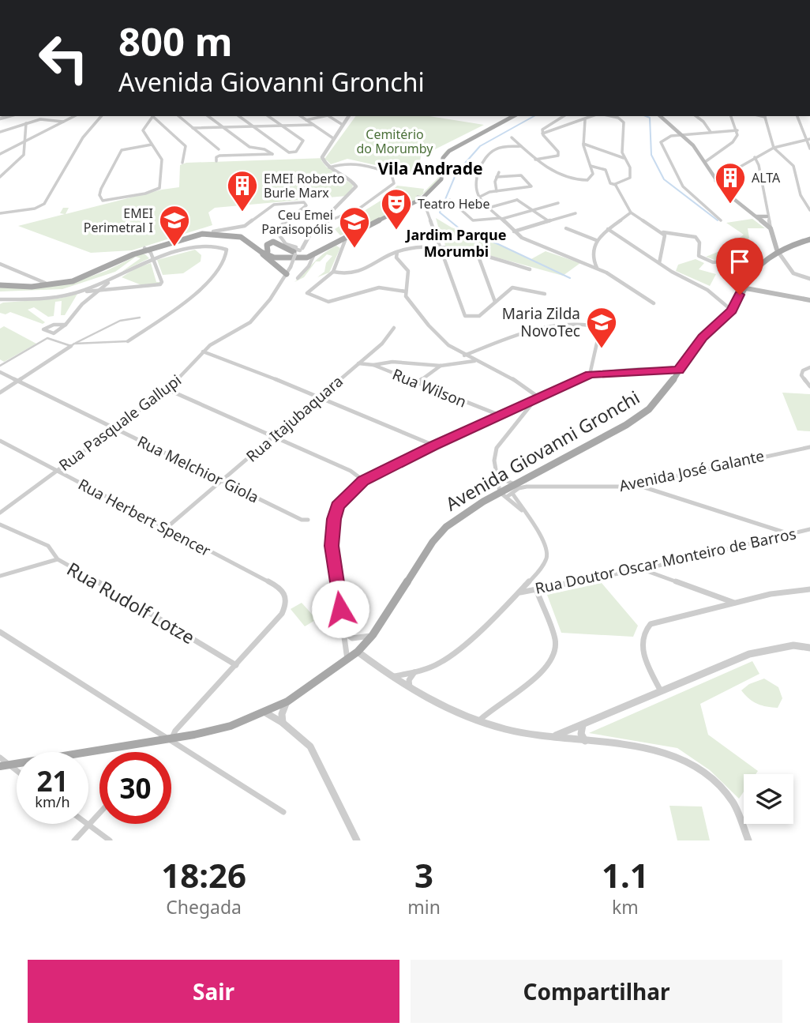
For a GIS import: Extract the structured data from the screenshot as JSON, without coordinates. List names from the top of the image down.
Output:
{
  "streets": {
    "main road": ["Avenida Giovanni Gronchi"],
    "street": [
      "Rua Wilson",
      "Rua Itajubaquara",
      "Rua Pasquale Gallupi",
      "Rua Melchior Giola",
      "Avenida José Galante",
      "Rua Herbert Spencer",
      "Rua Doutor Oscar Monteiro de Barros",
      "Rua Rudolf Lotze"
    ]
  },
  "crossings": [
    ["Rua Wilson", "Rua Itajubaquara"],
    ["Rua Itajubaquara", "Rua Melchior Giola"],
    ["Rua Itajubaquara", "Rua Herbert Spencer"],
    ["Rua Pasquale Gallupi", "Rua Melchior Giola"],
    ["Rua Pasquale Gallupi", "Rua Herbert Spencer"],
    ["Rua Herbert Spencer", "Rua Rudolf Lotze"]
  ],
  "districts": ["Vila Andrade", "Jardim Parque Morumbi"],
  "parks": ["Cemitério do Morumby"],
  "places": {
    "building": ["ALTA", "EMEI Roberto Burle Marx"],
    "theatre": ["Teatro Hebe"],
    "school or university": ["EMEI Perimetral I", "Ceu Emei Paraisopólis", "Maria Zilda NovoTec"]
  },
  "page": {
    "turn": ["800 m", "Avenida Giovanni Gronchi"],
    "speed": "21 km/h",
    "limit": "30",
    "eta": [
      "18:26",
      "Chegada",
      "3",
      "min",
      "1.1",
      "km"
    ],
    "buttons": ["Sair", "Compartilhar"]
  }
}
